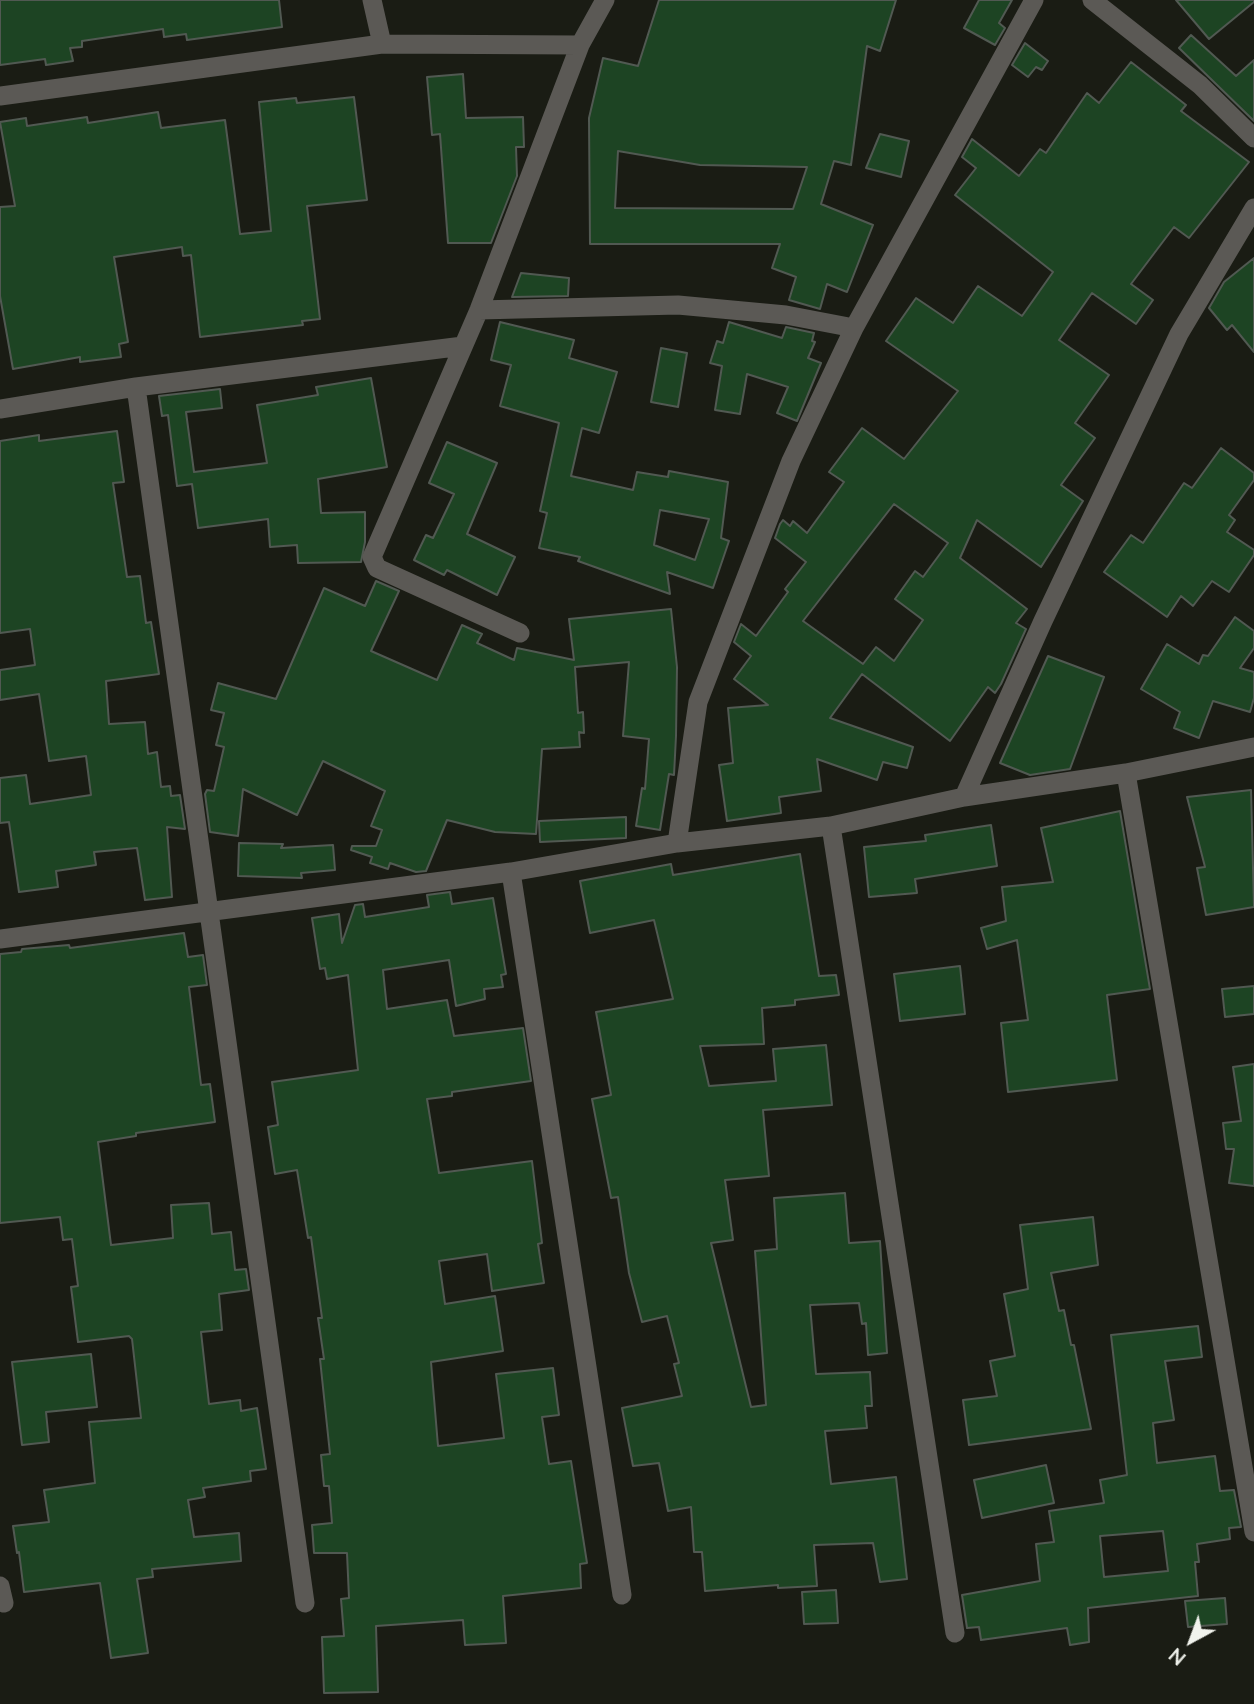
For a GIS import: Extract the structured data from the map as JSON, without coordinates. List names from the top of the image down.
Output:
{
  "north": "bottom left"
}
